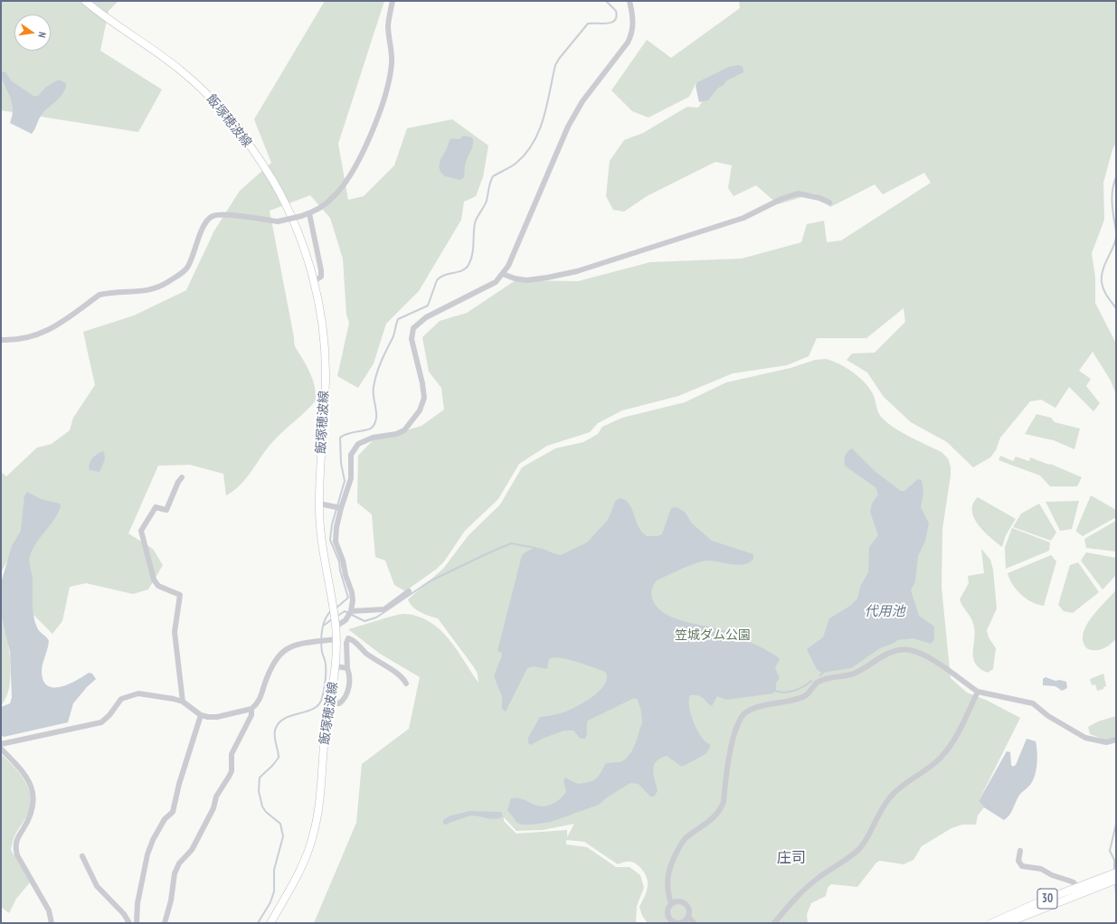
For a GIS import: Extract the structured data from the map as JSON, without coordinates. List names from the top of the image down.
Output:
{
  "streets": {
    "main road": ["飯塚穂波線", "30"]
  },
  "districts": ["庄司"],
  "water": ["代用池"],
  "parks": ["笠城ダム公園"],
  "north": "right"
}
